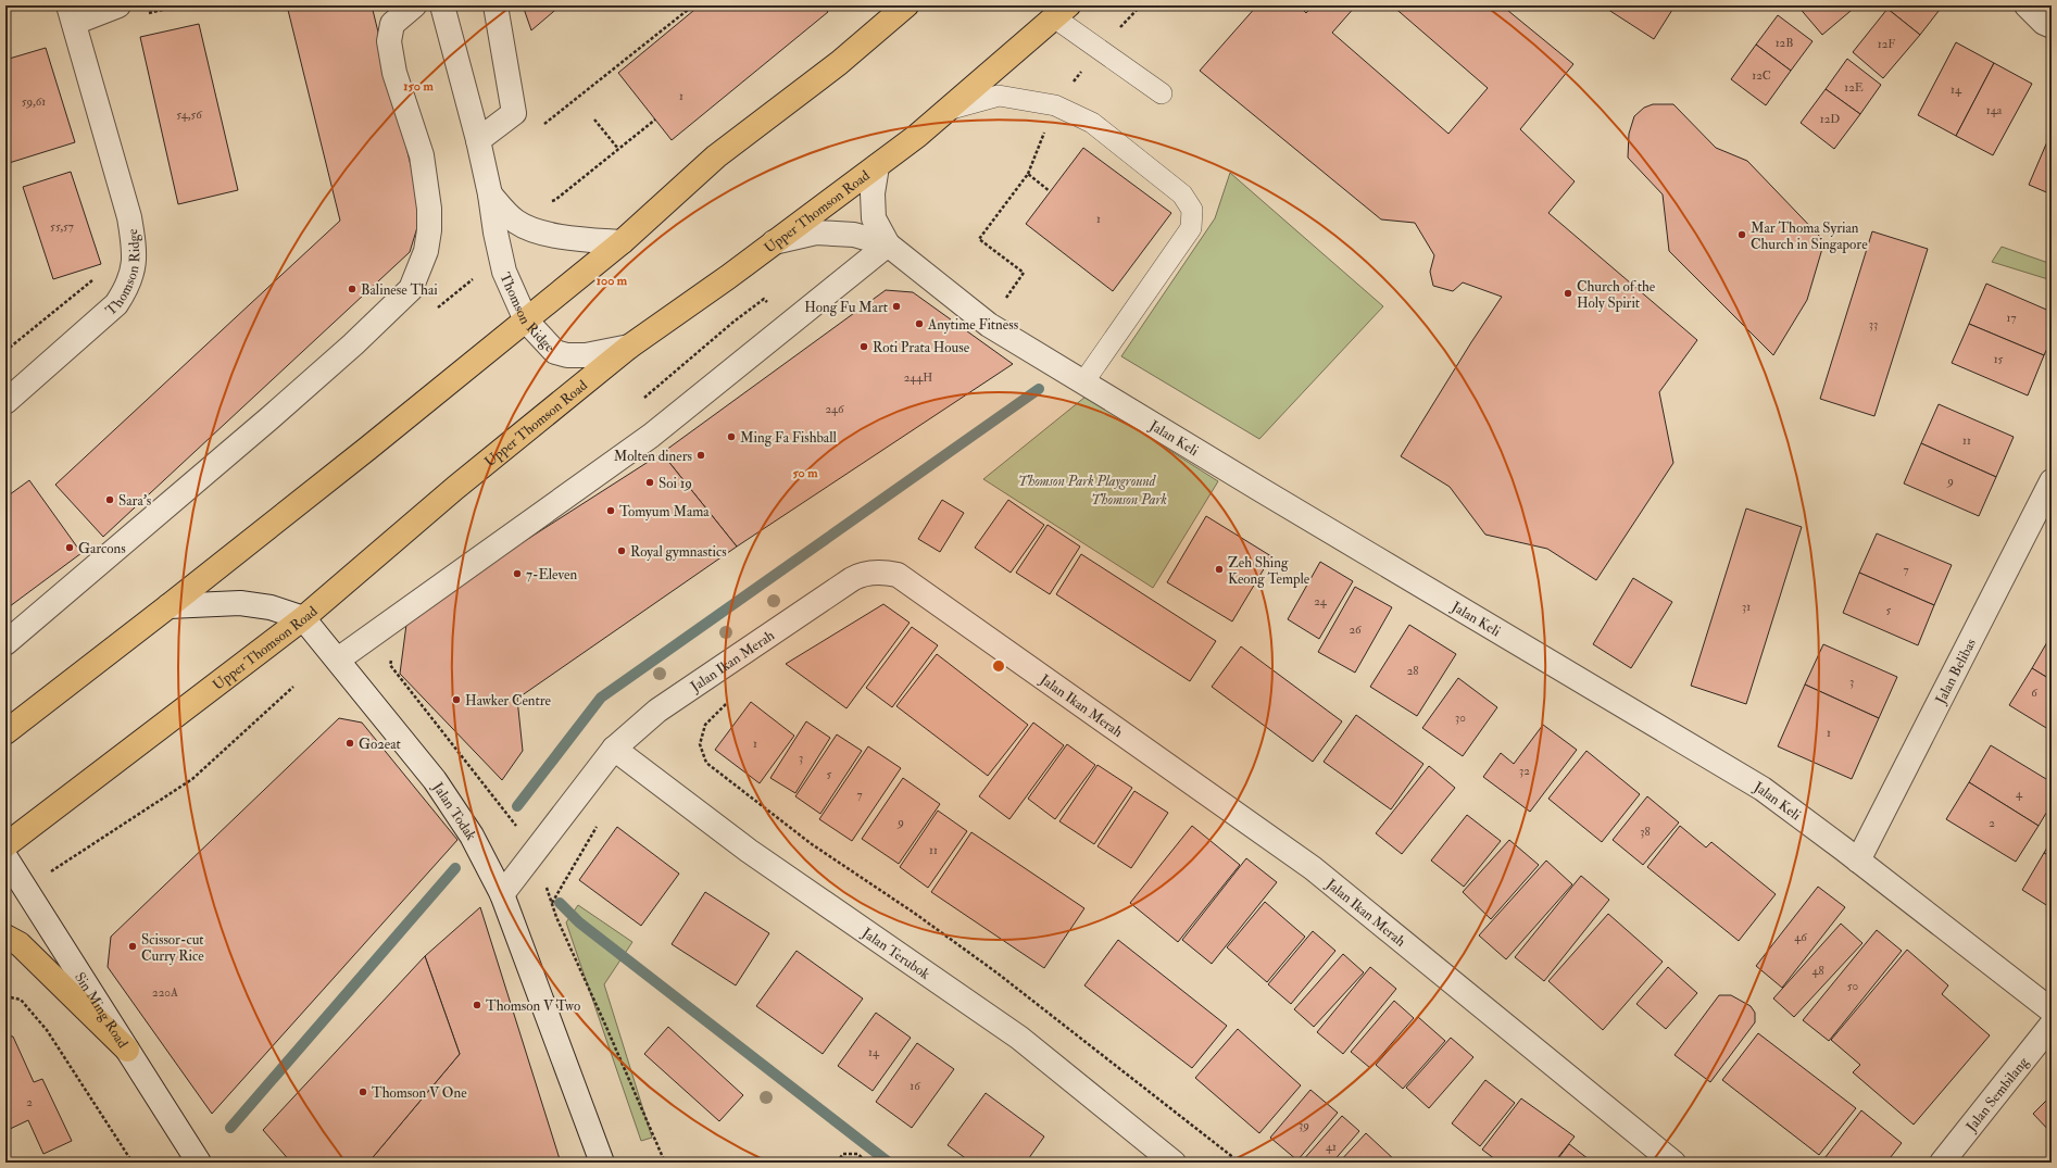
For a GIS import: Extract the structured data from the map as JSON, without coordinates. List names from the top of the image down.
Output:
{
  "streets": {
    "main road": ["Upper Thomson Road"],
    "street": [
      "Thomson Ridge",
      "Jalan Keli",
      "Jalan Ikan Merah",
      "Jalan Belibas",
      "Jalan Todak",
      "Jalan Terubok",
      "Sin Ming Road",
      "Jalan Sembilang"
    ]
  },
  "crossings": [
    ["Upper Thomson Road", "Thomson Ridge"],
    ["Upper Thomson Road", "Jalan Todak"],
    ["Jalan Keli", "Jalan Belibas"],
    ["Jalan Ikan Merah", "Jalan Todak"],
    ["Jalan Ikan Merah", "Jalan Terubok"]
  ],
  "parks": ["Thomson Park Playground", "Thomson Park"],
  "places": [
    "Mar Thoma Syrian Church in Singapore",
    "Balinese Thai",
    "Church of the Holy Spirit",
    "Hong Fu Mart",
    "Anytime Fitness",
    "Roti Prata House",
    "Ming Fa Fishball",
    "Molten diners",
    "Soi 19",
    "Sara's",
    "Tomyum Mama",
    "Garcons",
    "Royal gymnastics",
    "Zeh Shing Keong Temple",
    "7-Eleven",
    "Hawker Centre",
    "Go2eat",
    "Scissor-cut Curry Rice",
    "Thomson V Two",
    "Thomson V One"
  ],
  "house_numbers": [
    "12B",
    "12F",
    "12C",
    "12E",
    "14",
    "1",
    "59,61",
    "14a",
    "54,56",
    "12D",
    "1",
    "55,57",
    "17",
    "33",
    "15",
    "244H",
    "246",
    "11",
    "9",
    "7",
    "24",
    "31",
    "5",
    "26",
    "28",
    "3",
    "6",
    "30",
    "1",
    "1",
    "3",
    "32",
    "5",
    "4",
    "7",
    "9",
    "2",
    "38",
    "11",
    "46",
    "48",
    "50",
    "220A",
    "14",
    "16",
    "2",
    "39",
    "41"
  ],
  "rings": ["150 m", "100 m", "50 m"]
}
